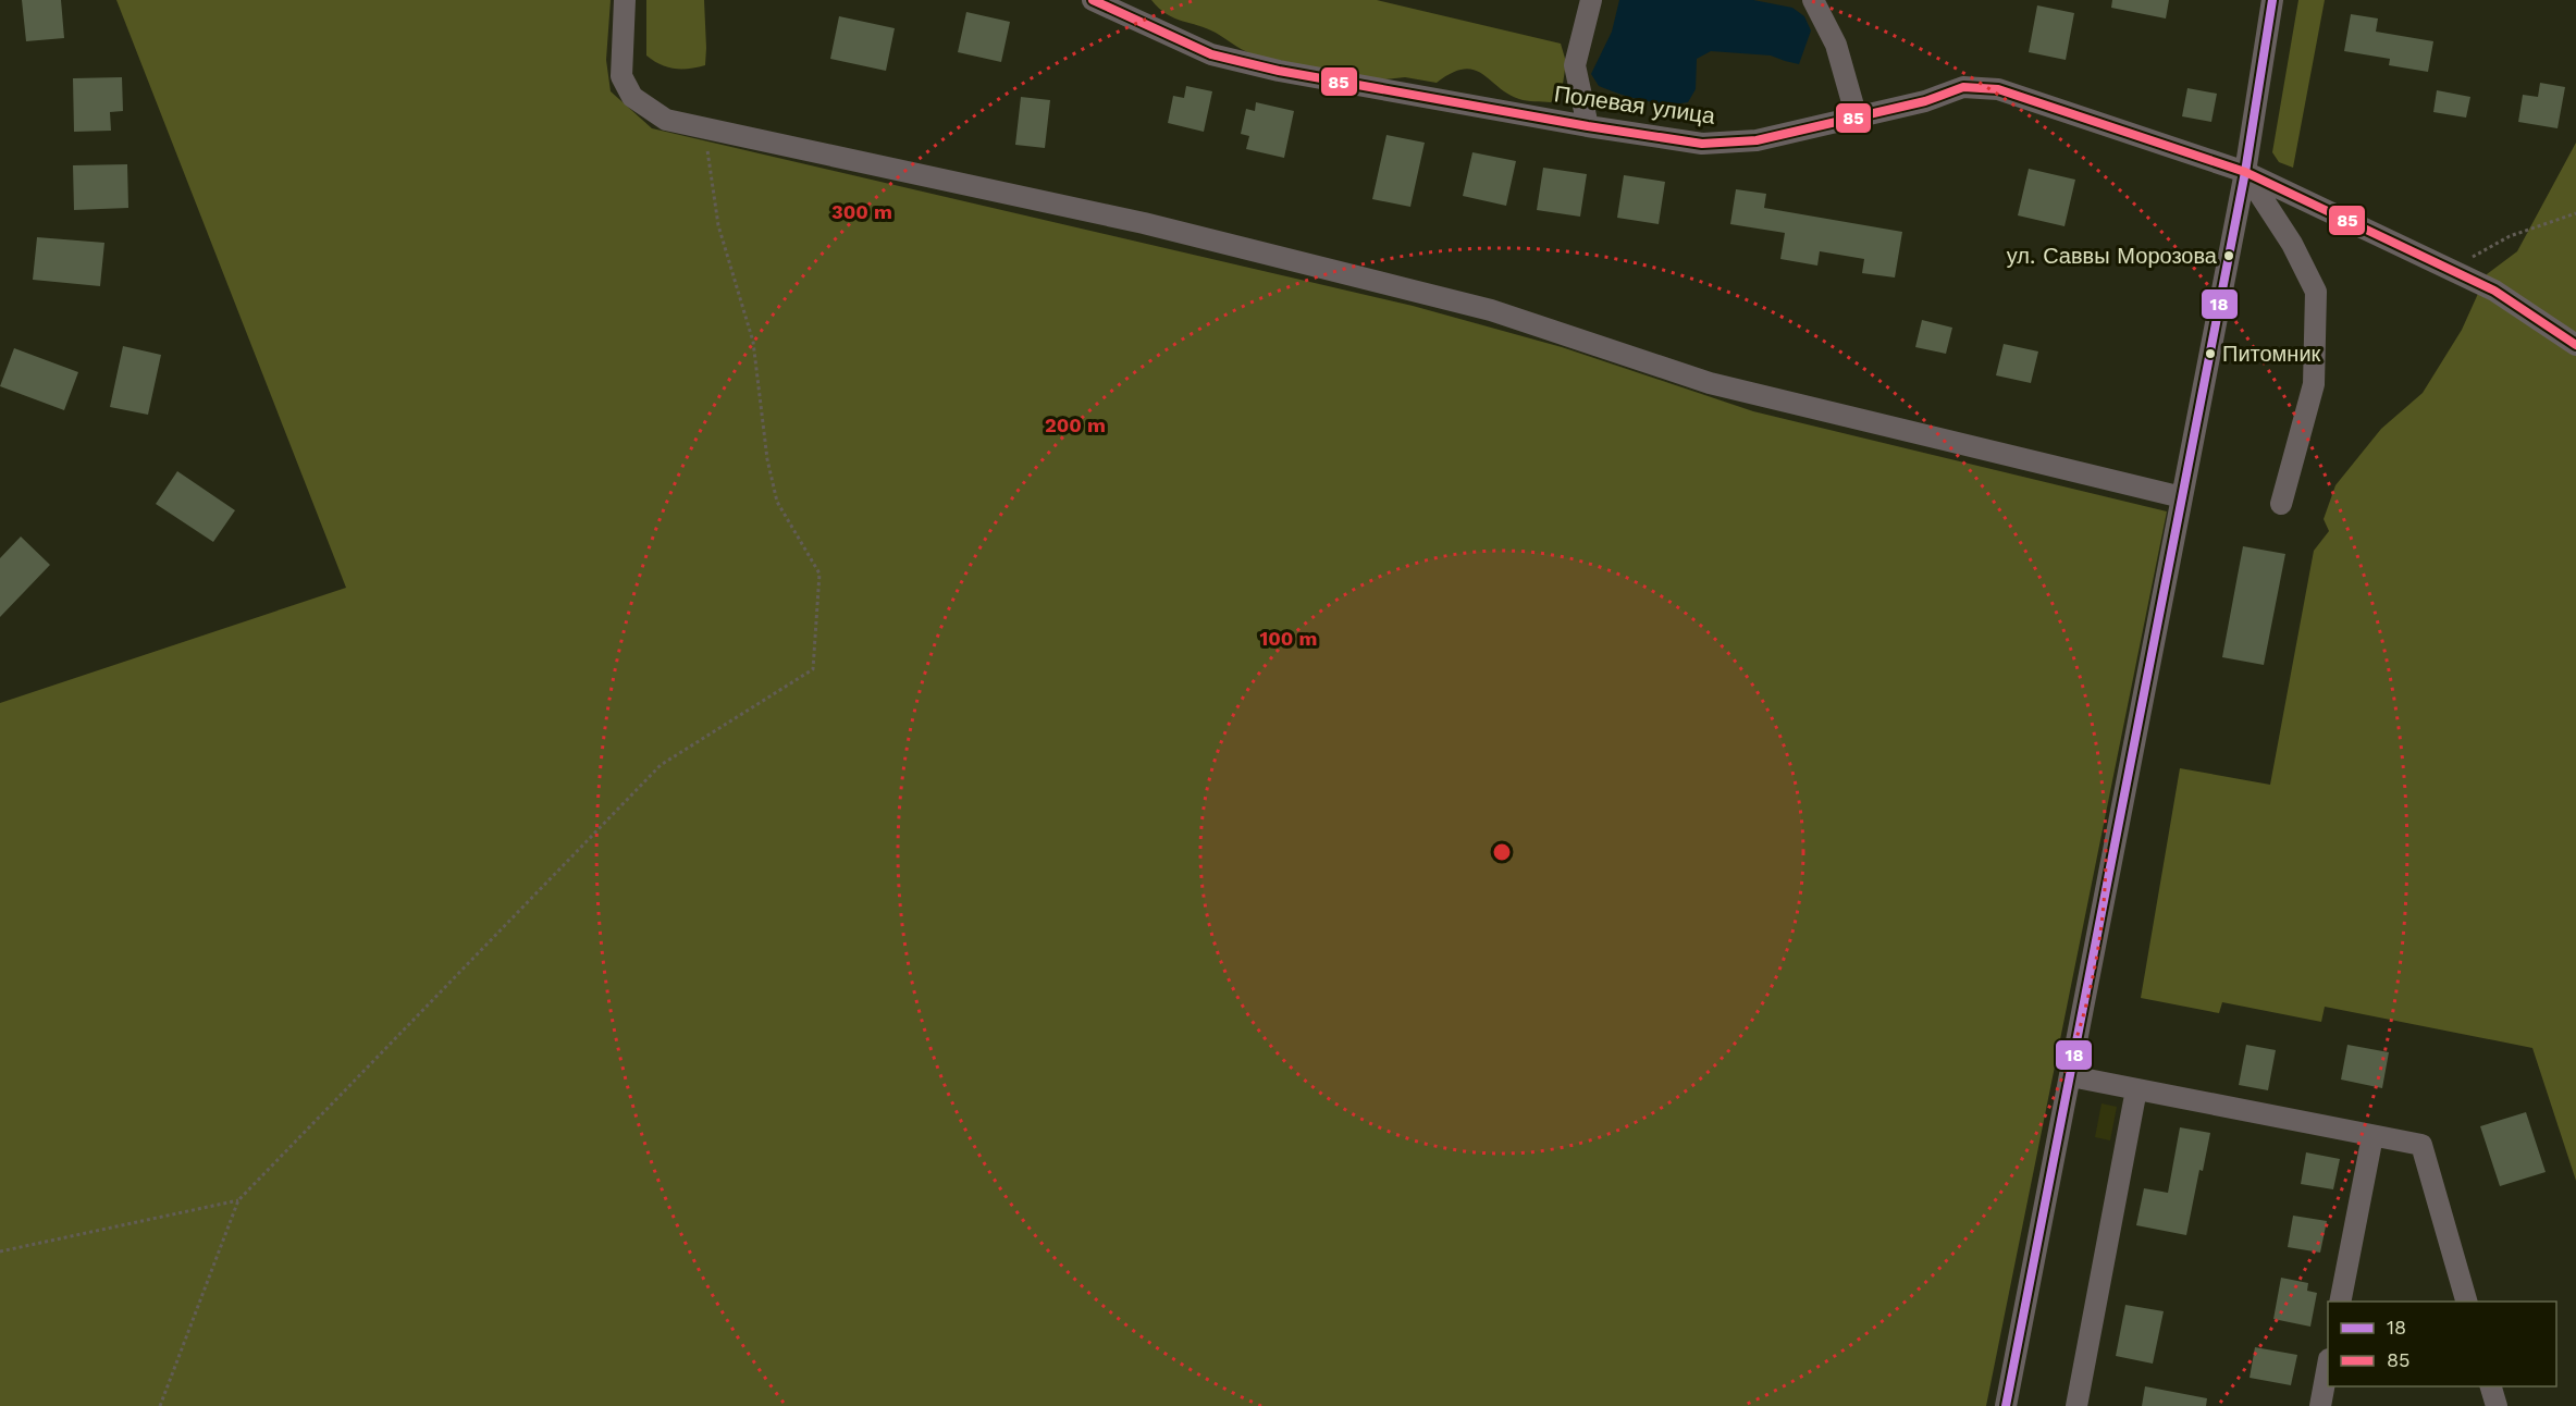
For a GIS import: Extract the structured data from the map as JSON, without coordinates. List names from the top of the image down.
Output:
{
  "streets": {
    "street": ["Полевая улица"]
  },
  "places": ["ул. Саввы Морозова", "Питомник"],
  "lines": ["transit line 18", "transit line 85"],
  "legend": ["18", "85"],
  "rings": ["300 m", "200 m", "100 m"]
}
